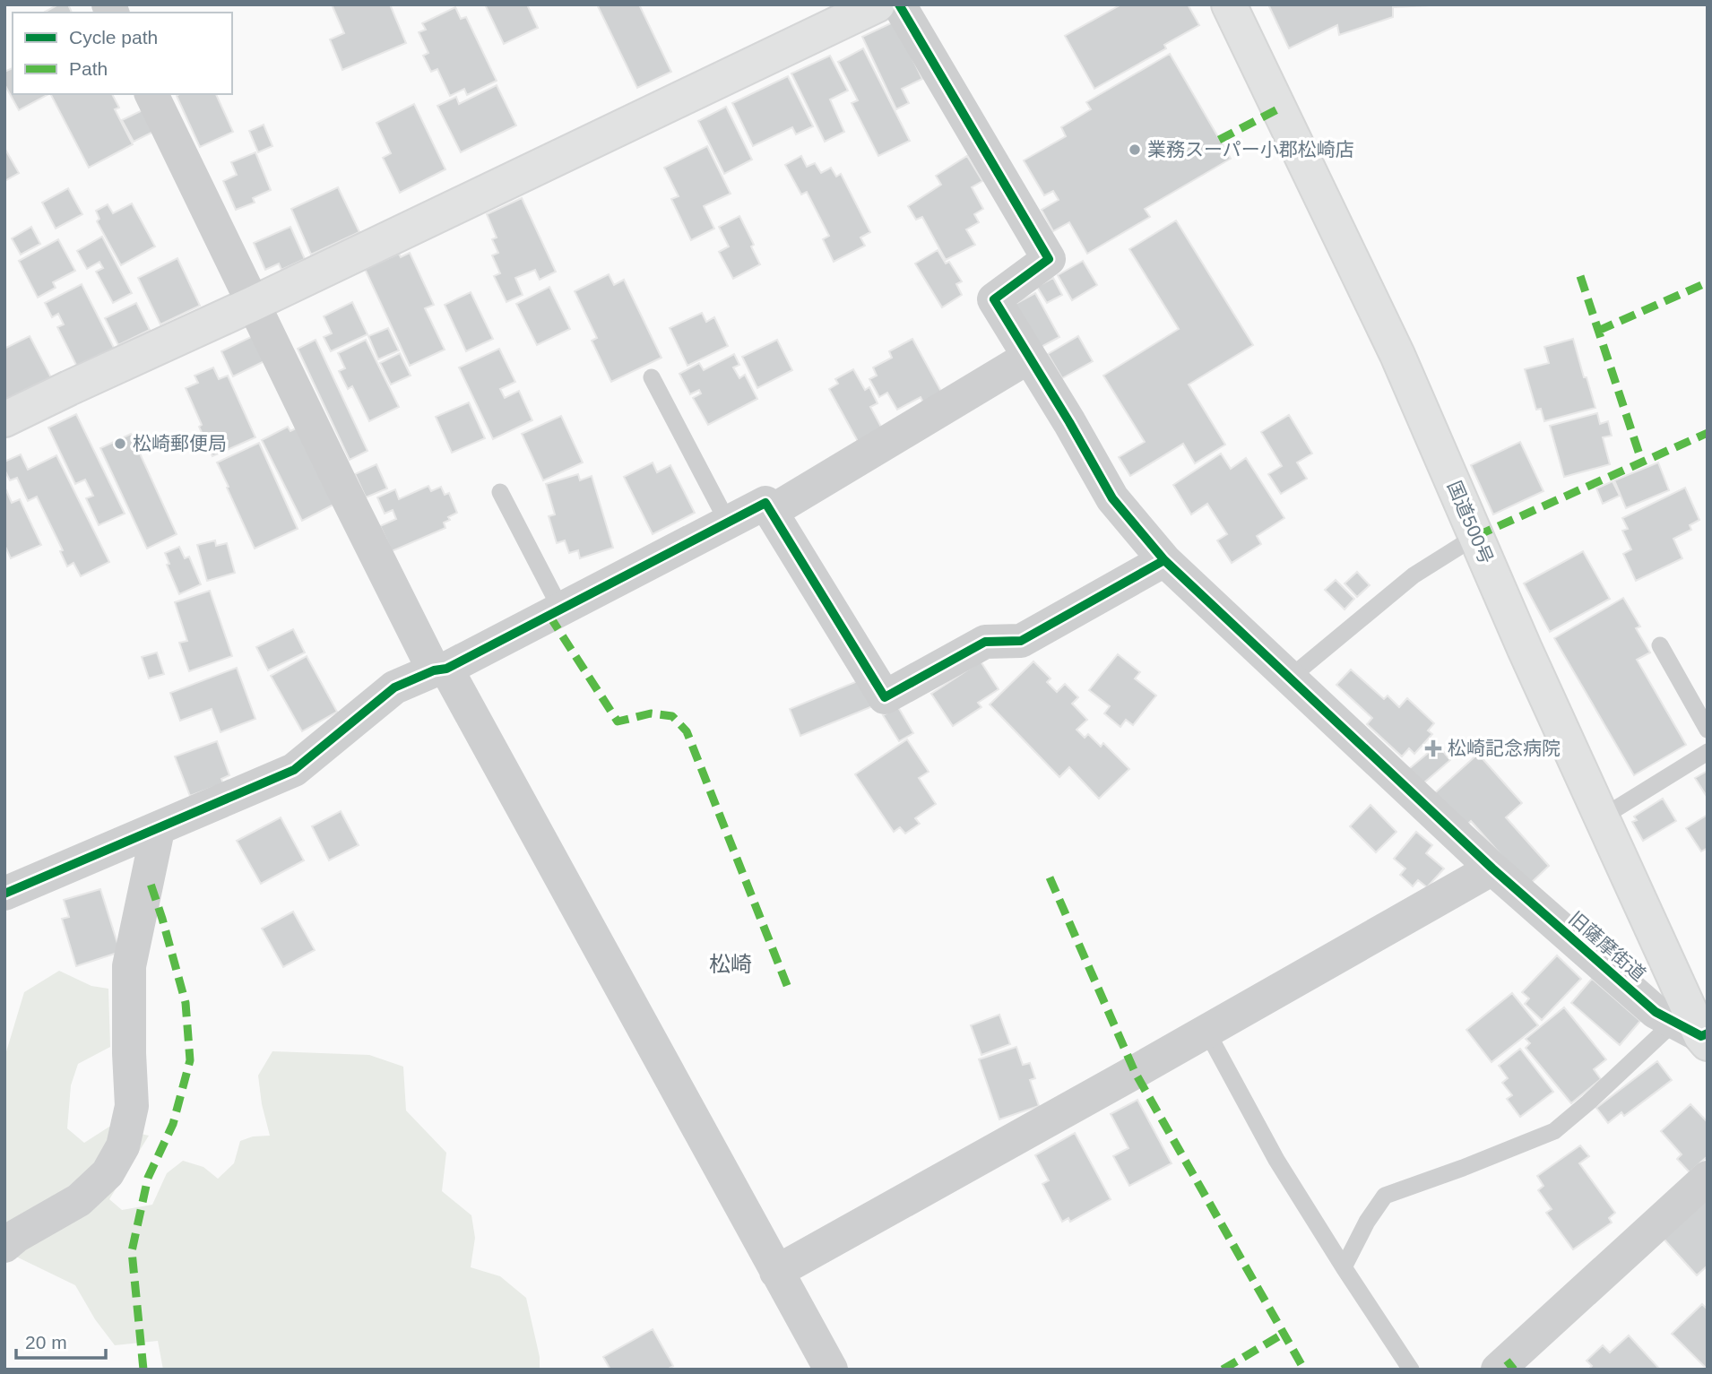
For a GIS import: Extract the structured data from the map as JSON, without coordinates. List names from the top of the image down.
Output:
{
  "streets": {
    "main road": ["国道500号"],
    "street": ["旧薩摩街道"]
  },
  "crossings": [
    ["国道500号", "旧薩摩街道"]
  ],
  "districts": ["松崎"],
  "places": {
    "other": ["業務スーパー小郡松崎店", "松崎郵便局"],
    "health": ["松崎記念病院"]
  },
  "legend": ["Cycle path", "Path"],
  "scale_bar": "20 m"
}
